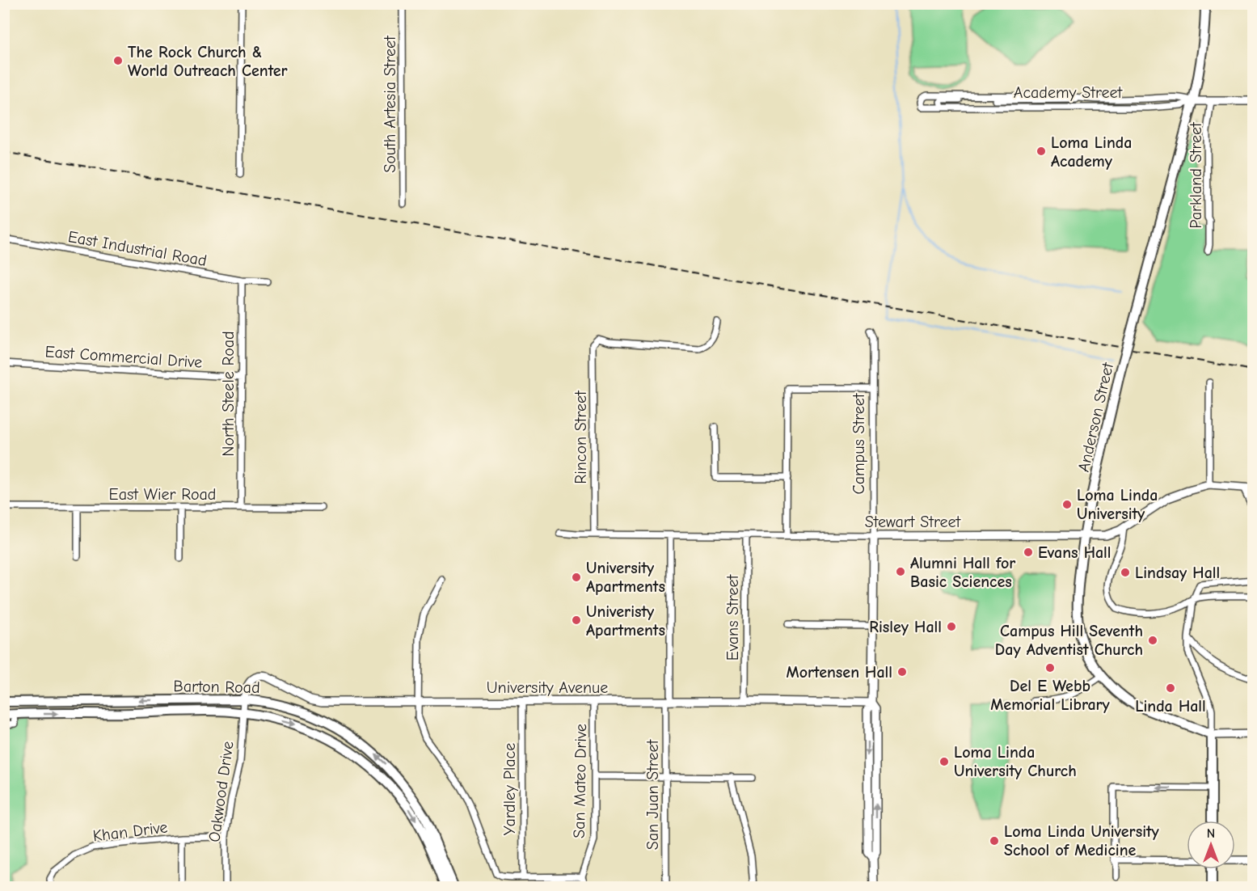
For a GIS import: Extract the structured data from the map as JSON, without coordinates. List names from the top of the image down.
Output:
{
  "streets": {
    "main road": ["Anderson Street", "Barton Road"],
    "street": [
      "Academy Street",
      "South Artesia Street",
      "Parkland Street",
      "East Industrial Road",
      "East Commercial Drive",
      "North Steele Road",
      "Rincon Street",
      "Campus Street",
      "East Wier Road",
      "Stewart Street",
      "Evans Street",
      "University Avenue",
      "San Mateo Drive",
      "Yardley Place",
      "Oakwood Drive",
      "San Juan Street",
      "Khan Drive"
    ]
  },
  "crossings": [
    ["Academy Street", "Parkland Street"],
    ["Academy Street", "Anderson Street"],
    ["East Industrial Road", "North Steele Road"],
    ["East Commercial Drive", "North Steele Road"],
    ["North Steele Road", "East Wier Road"],
    ["Anderson Street", "Stewart Street"],
    ["Rincon Street", "Stewart Street"],
    ["Campus Street", "Stewart Street"],
    ["Campus Street", "University Avenue"],
    ["Stewart Street", "Evans Street"],
    ["Stewart Street", "San Juan Street"],
    ["Evans Street", "University Avenue"],
    ["Barton Road", "University Avenue"],
    ["Barton Road", "Oakwood Drive"],
    ["University Avenue", "San Mateo Drive"],
    ["University Avenue", "Yardley Place"],
    ["University Avenue", "Oakwood Drive"],
    ["University Avenue", "San Juan Street"],
    ["Oakwood Drive", "Khan Drive"]
  ],
  "places": [
    "The Rock Church & World Outreach Center",
    "Loma Linda Academy",
    "Loma Linda University",
    "Evans Hall",
    "Alumni Hall for Basic Sciences",
    "Lindsay Hall",
    "University Apartments",
    "Univeristy Apartments",
    "Risley Hall",
    "Campus Hill Seventh Day Adventist Church",
    "Del E Webb Memorial Library",
    "Mortensen Hall",
    "Linda Hall",
    "Loma Linda University Church",
    "Loma Linda University School of Medicine"
  ],
  "north": "top"
}
